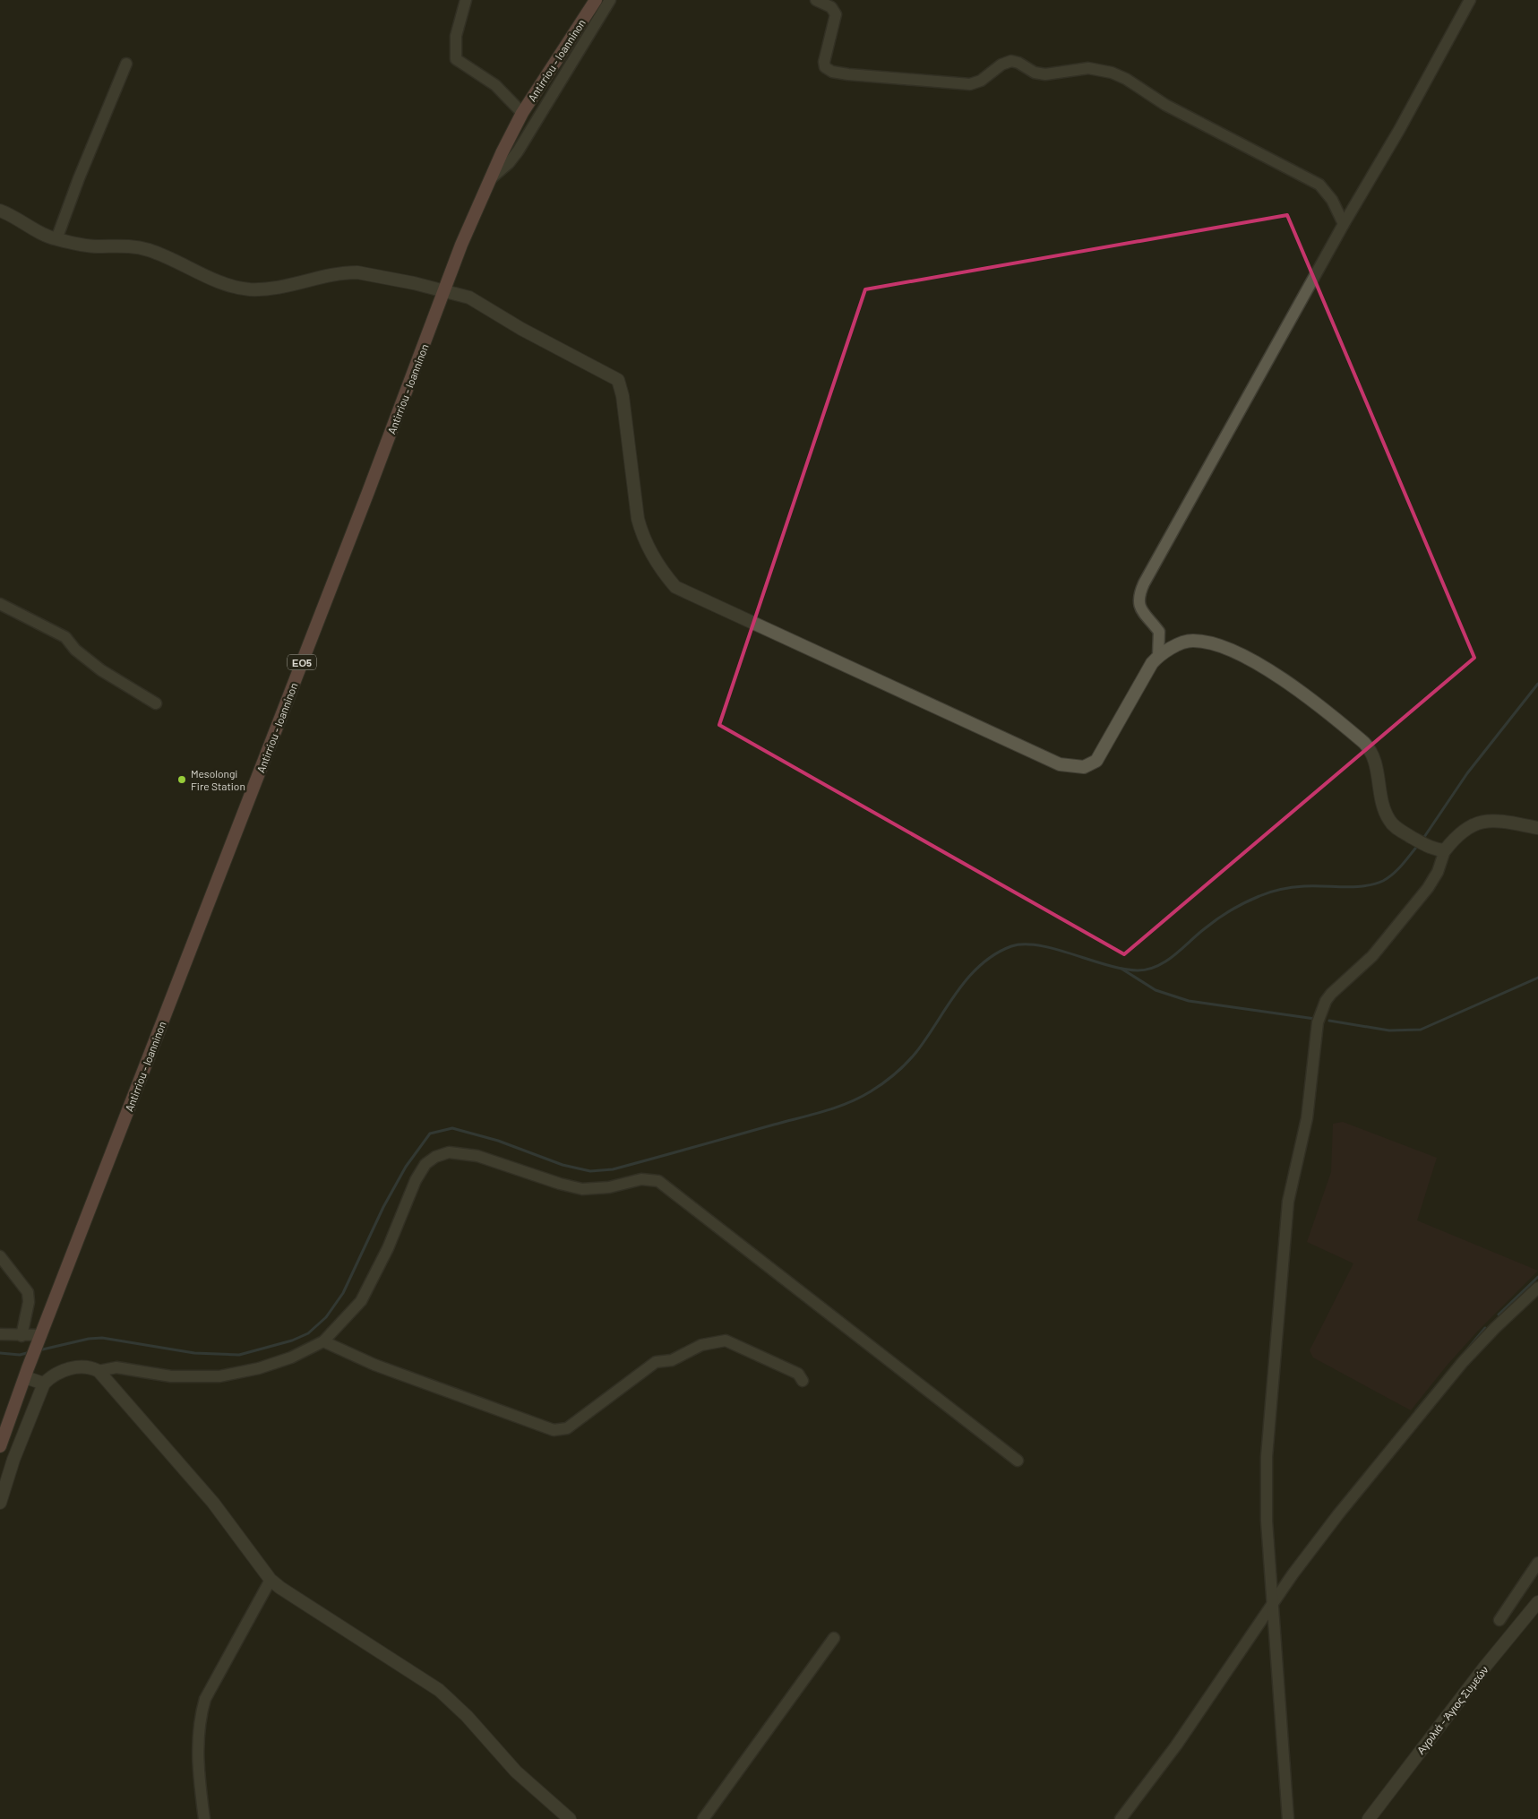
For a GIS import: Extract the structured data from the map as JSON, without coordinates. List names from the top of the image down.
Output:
{
  "streets": {
    "main road": ["Antirriou - Ioanninon", "ΕΟ5"],
    "street": ["Αγριλιά - Άγιος Συμεών"]
  },
  "places": ["Mesolongi Fire Station"]
}
